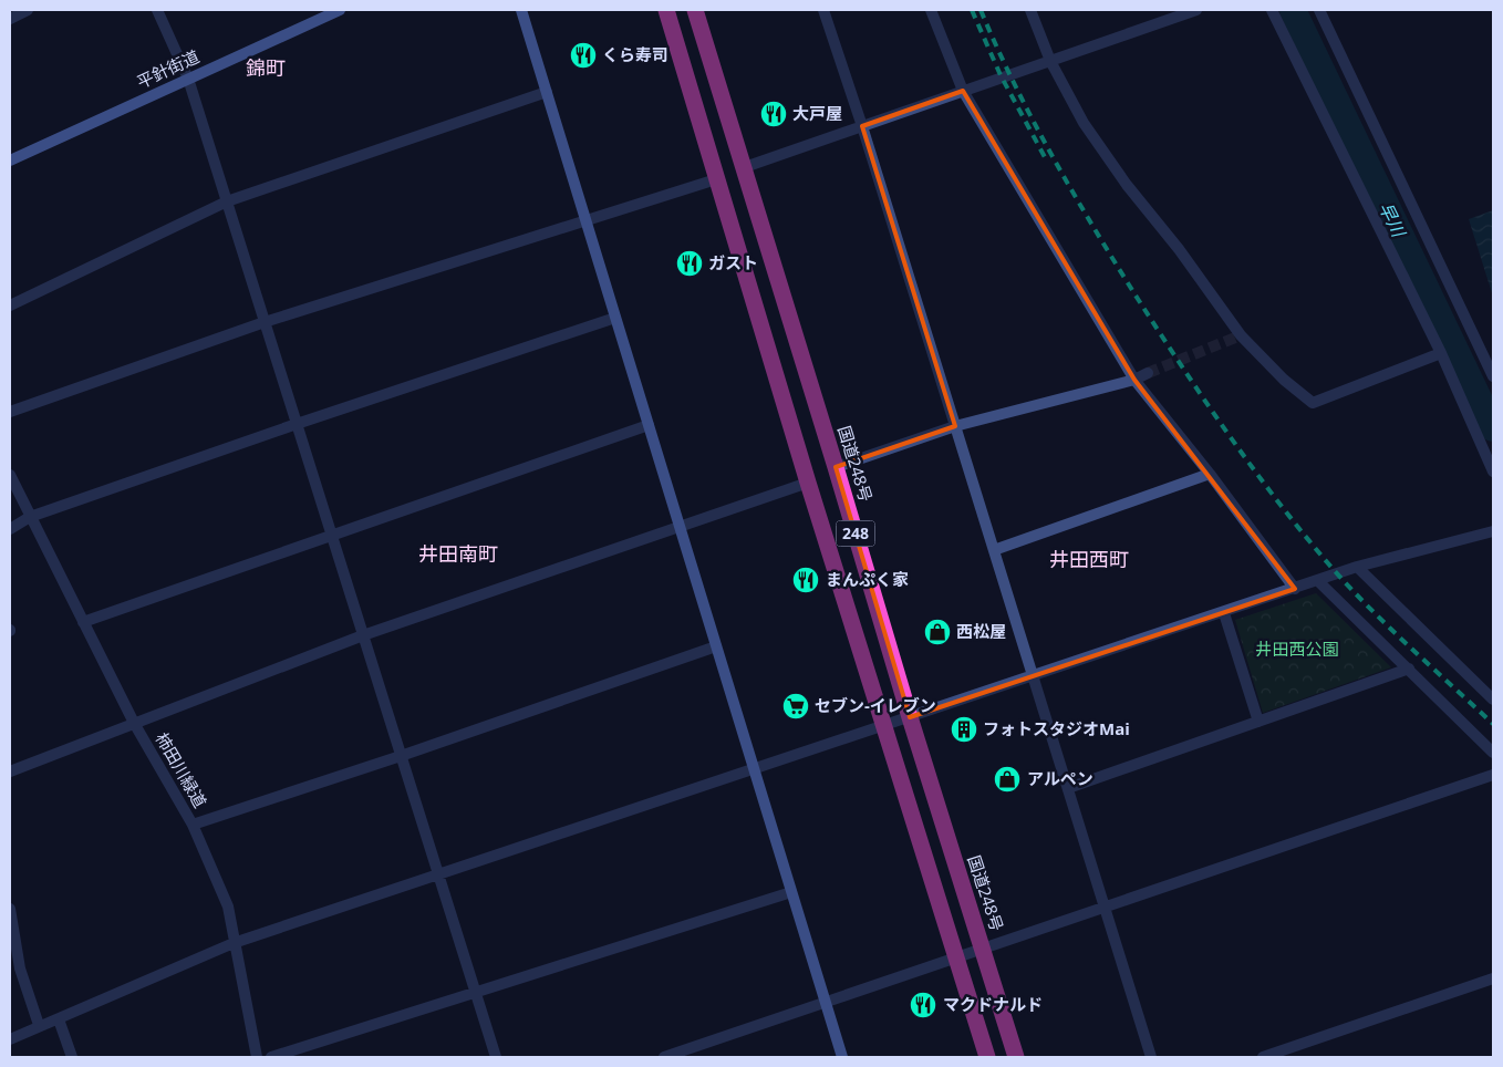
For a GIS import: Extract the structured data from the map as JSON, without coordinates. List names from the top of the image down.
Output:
{
  "streets": {
    "highway": ["国道248号", "248"],
    "street": ["平針街道", "柿田川緑道"]
  },
  "districts": ["錦町", "井田南町", "井田西町"],
  "water": ["早川"],
  "parks": ["井田西公園"],
  "places": {
    "restaurant": [
      "くら寿司",
      "大戸屋",
      "ガスト",
      "まんぷく家",
      "マクドナルド"
    ],
    "shop": ["西松屋", "アルペン"],
    "supermarket": ["セブン-イレブン"],
    "building": ["フォトスタジオMai"]
  }
}
